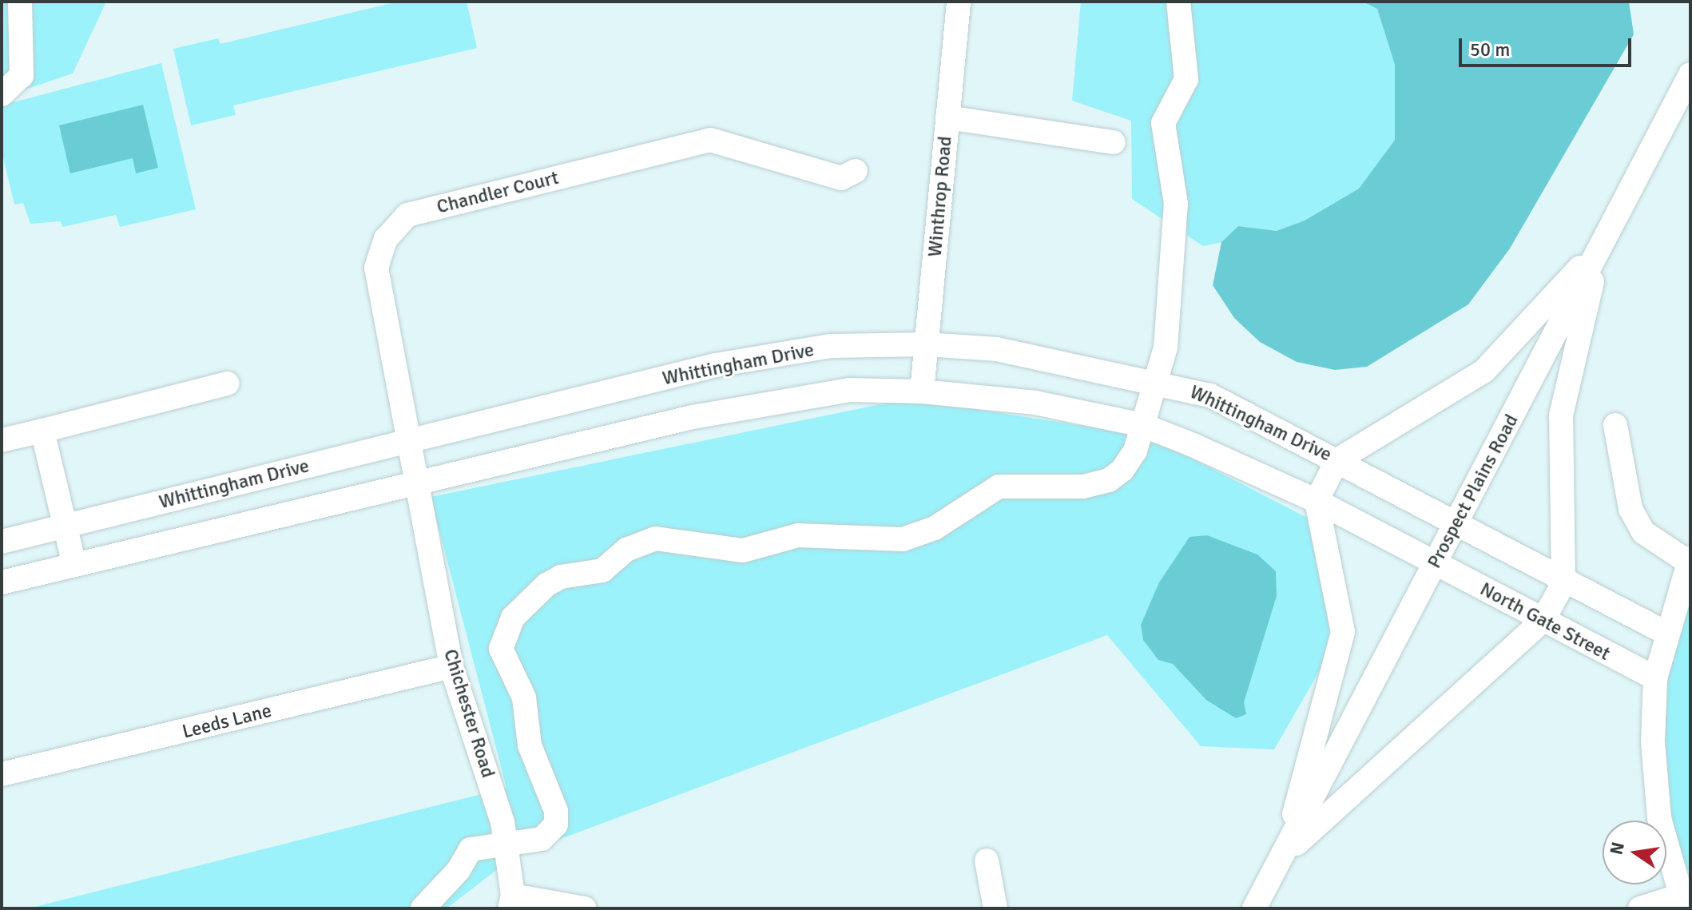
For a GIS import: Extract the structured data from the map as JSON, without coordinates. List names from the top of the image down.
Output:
{
  "streets": {
    "street": [
      "Chandler Court",
      "Winthrop Road",
      "Whittingham Drive",
      "Prospect Plains Road",
      "North Gate Street",
      "Chichester Road",
      "Leeds Lane"
    ]
  },
  "crossings": [
    ["Chandler Court", "Whittingham Drive"],
    ["Chandler Court", "Chichester Road"],
    ["Winthrop Road", "Whittingham Drive"],
    ["Whittingham Drive", "Prospect Plains Road"],
    ["Prospect Plains Road", "North Gate Street"],
    ["Chichester Road", "Leeds Lane"]
  ],
  "scale_bar": "50 m",
  "north": "left"
}
